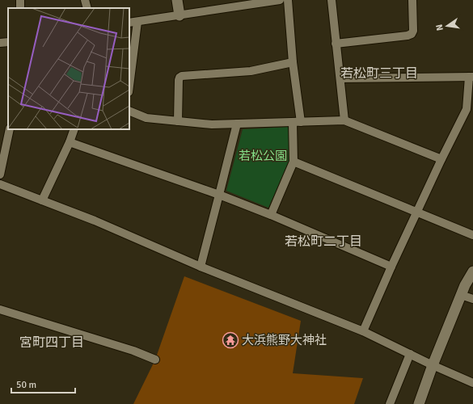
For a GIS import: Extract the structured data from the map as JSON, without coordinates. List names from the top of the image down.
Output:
{
  "districts": ["若松町三丁目", "若松町二丁目", "宮町四丁目"],
  "parks": ["若松公園"],
  "places": {
    "temple": ["大浜熊野大神社"]
  },
  "scale_bar": "50 m",
  "north": "left"
}
